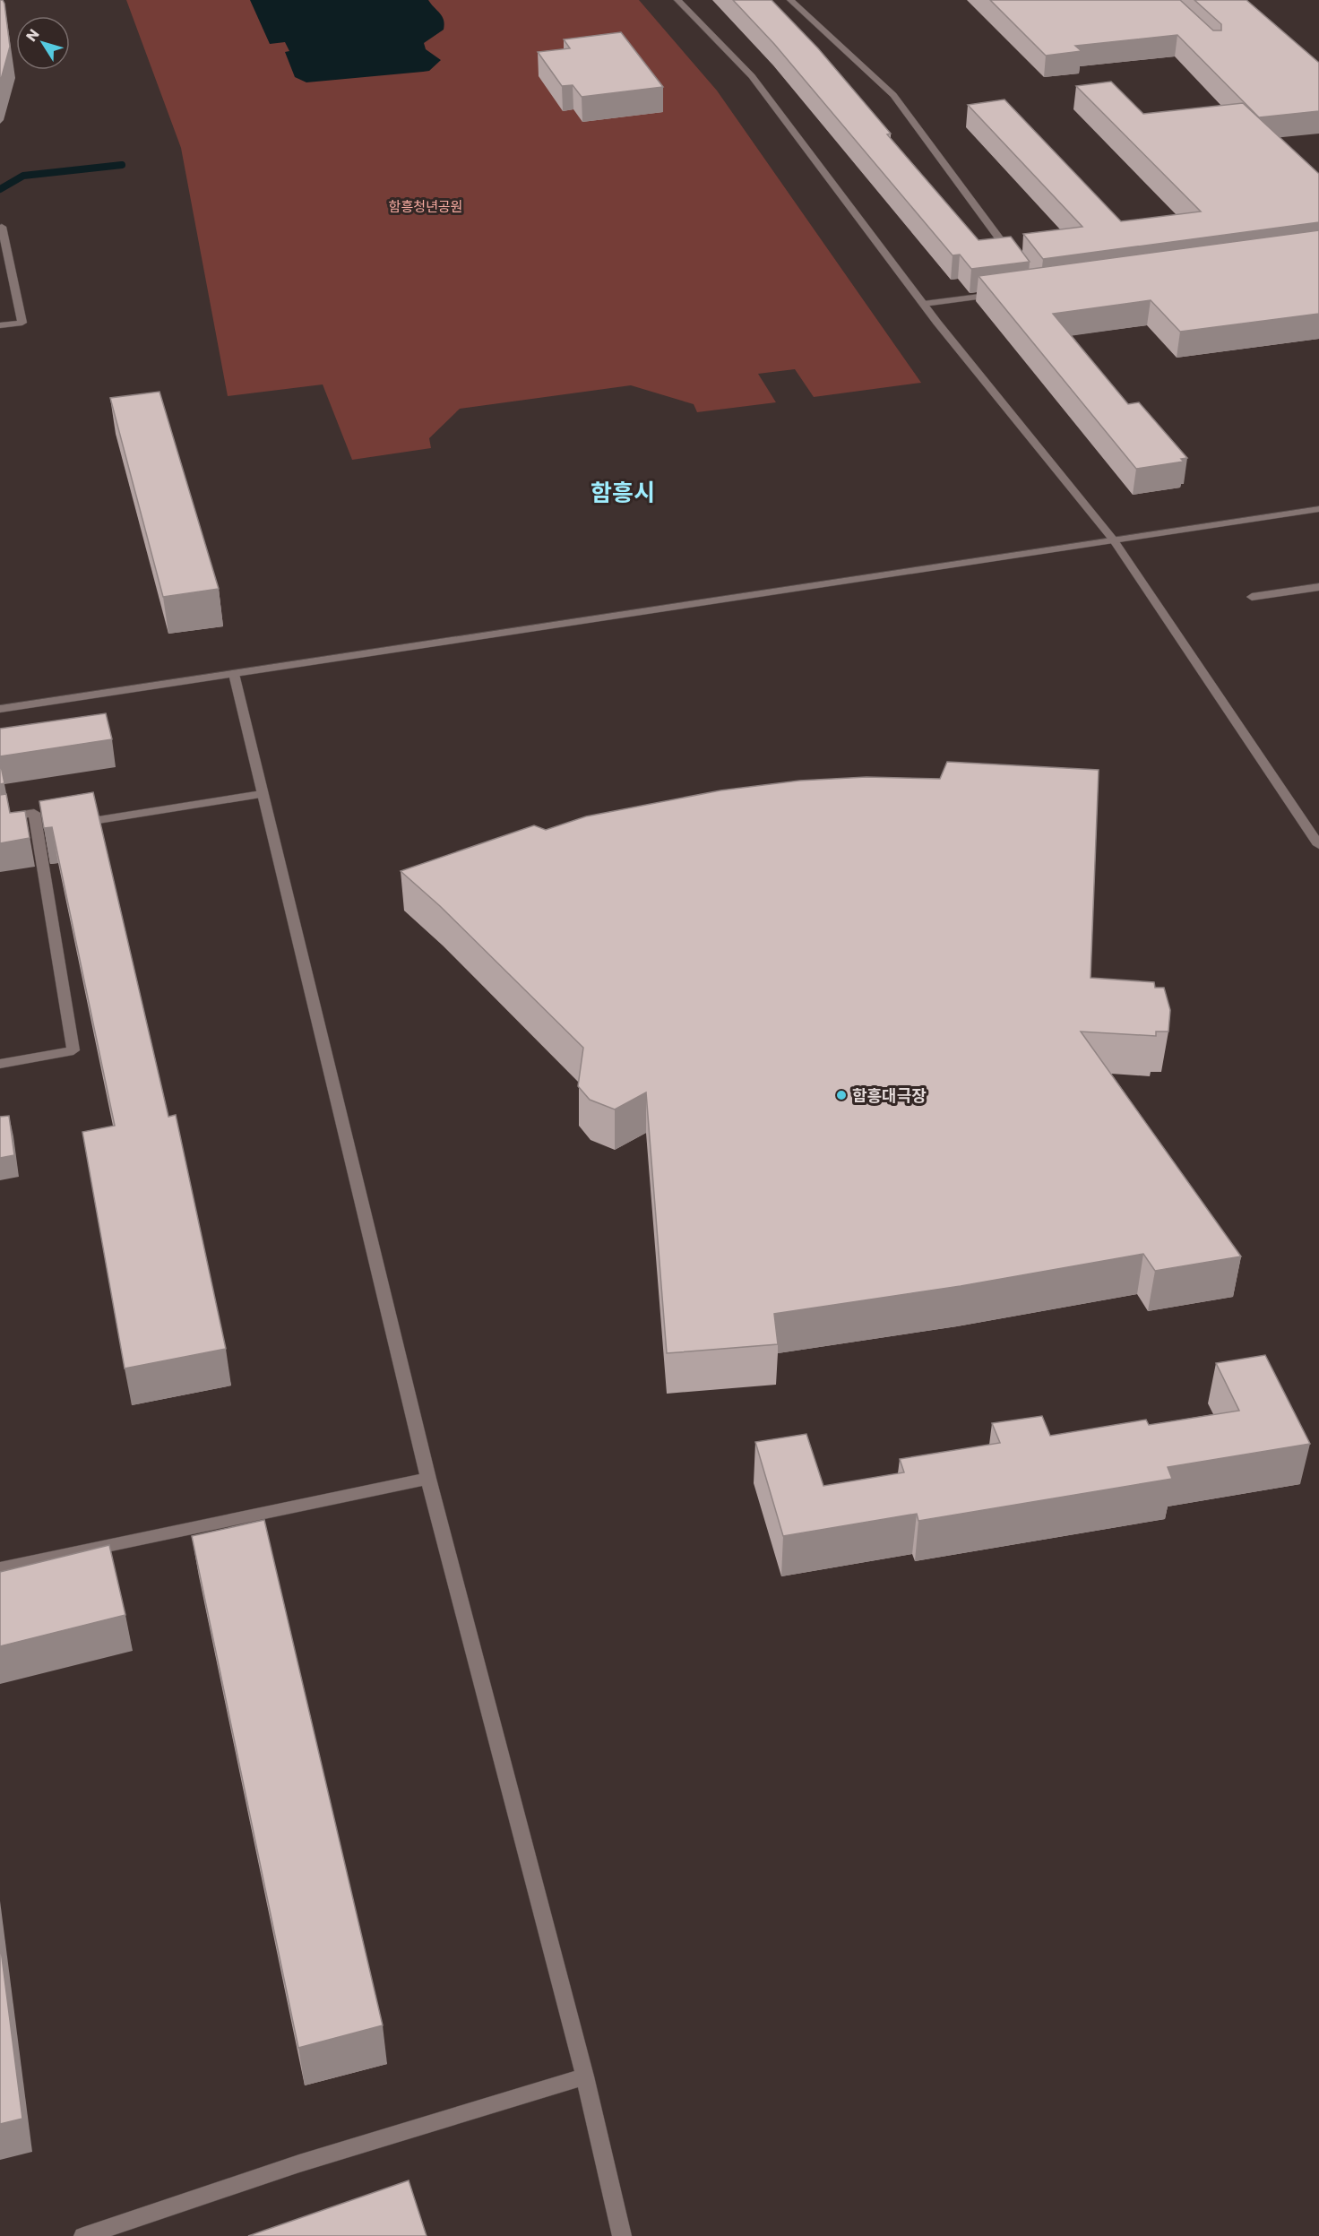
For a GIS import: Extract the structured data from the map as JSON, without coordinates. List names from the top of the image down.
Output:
{
  "districts": ["함흥시"],
  "parks": ["함흥청년공원"],
  "places": ["함흥대극장"],
  "north": "top left"
}
